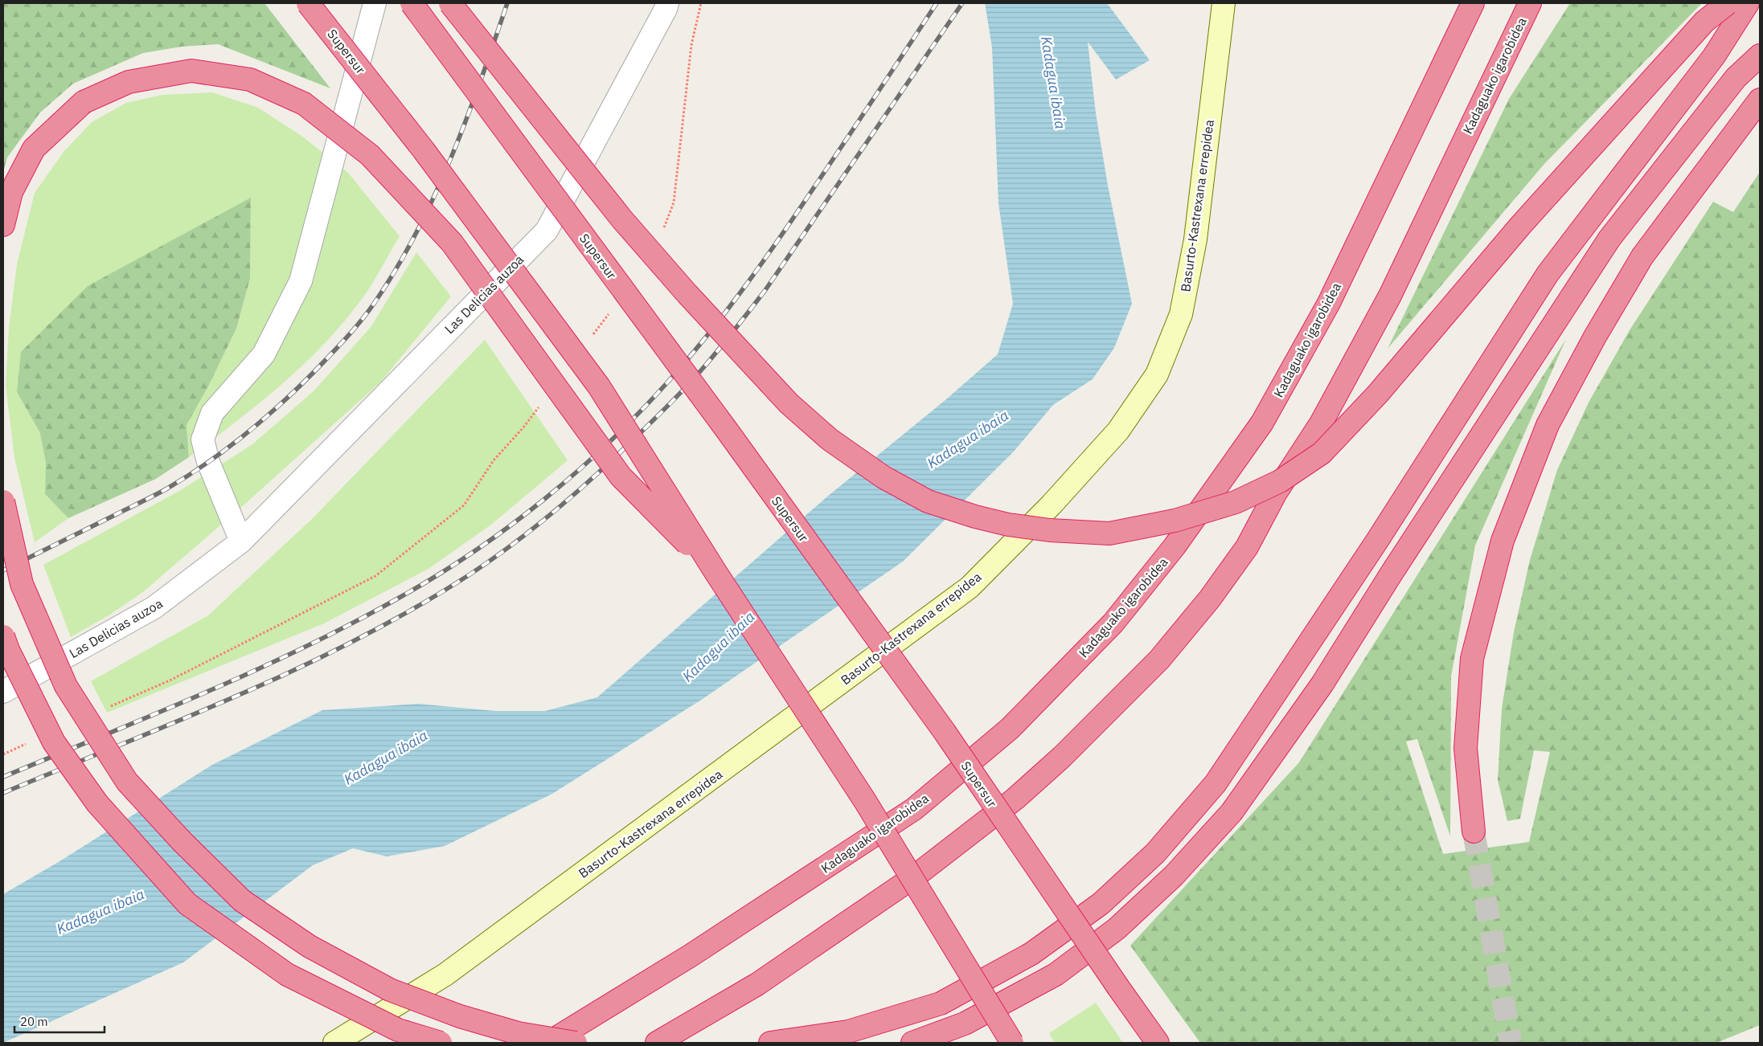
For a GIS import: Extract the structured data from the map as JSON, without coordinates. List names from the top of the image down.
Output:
{
  "streets": {
    "highway": ["Supersur", "Kadaguako igarobidea"],
    "street": ["Basurto-Kastrexana errepidea", "Las Delicias auzoa"]
  },
  "water": ["Kadagua ibaia"],
  "scale_bar": "20 m"
}
